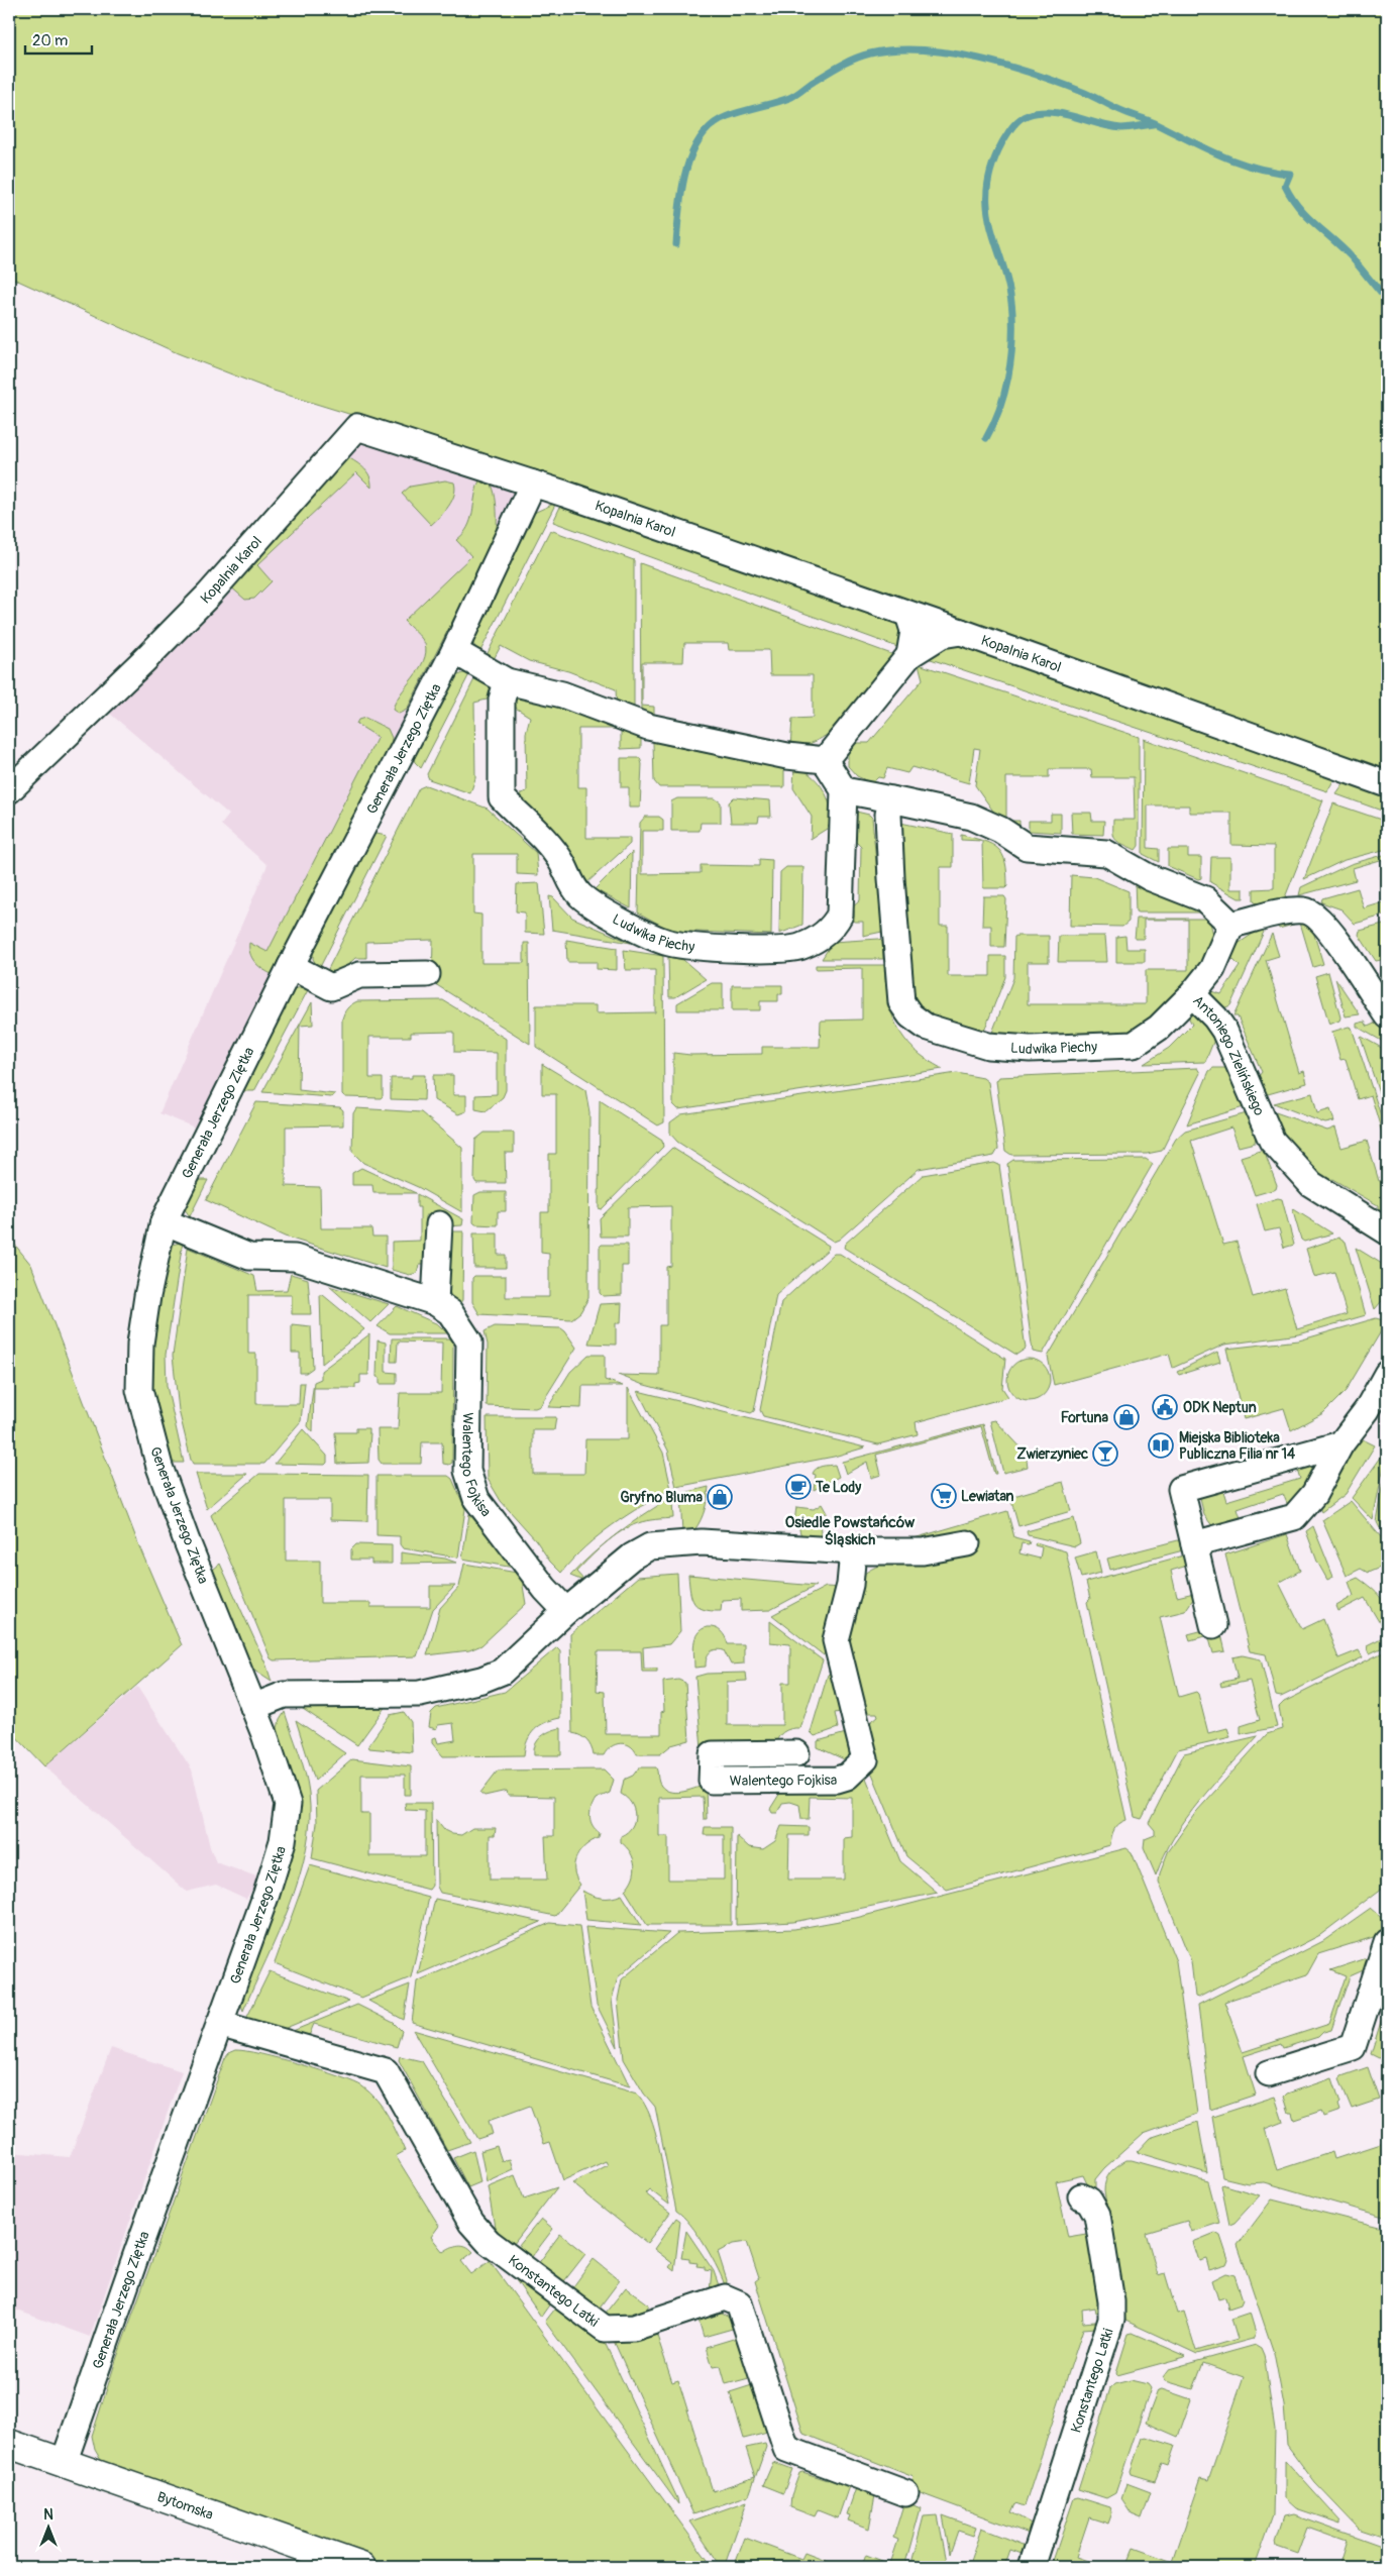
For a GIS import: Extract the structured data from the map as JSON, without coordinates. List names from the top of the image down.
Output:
{
  "streets": {
    "street": [
      "Kopalnia Karol",
      "Generała Jerzego Ziętka",
      "Ludwika Piechy",
      "Antoniego Zielińskiego",
      "Walentego Fojkisa",
      "Konstantego Latki",
      "Bytomska"
    ]
  },
  "crossings": [
    ["Kopalnia Karol", "Generała Jerzego Ziętka"],
    ["Generała Jerzego Ziętka", "Walentego Fojkisa"],
    ["Generała Jerzego Ziętka", "Konstantego Latki"],
    ["Generała Jerzego Ziętka", "Bytomska"],
    ["Ludwika Piechy", "Antoniego Zielińskiego"]
  ],
  "districts": ["Osiedle Powstańców Śląskich"],
  "places": {
    "public building": ["ODK Neptun"],
    "shop": ["Fortuna", "Gryfno Bluma"],
    "library": ["Miejska Biblioteka Publiczna Filia nr 14"],
    "bar": ["Zwierzyniec"],
    "cafe": ["Te Lody"],
    "supermarket": ["Lewiatan"]
  },
  "scale_bar": "20 m",
  "north": "top"
}
